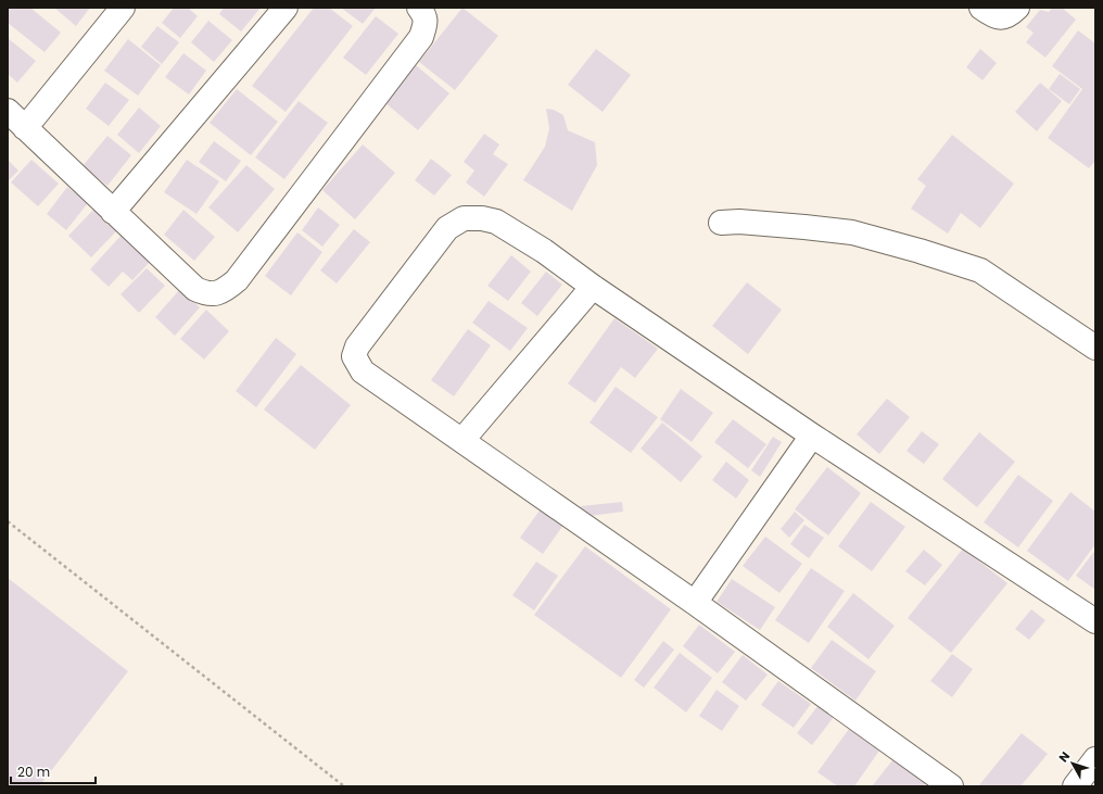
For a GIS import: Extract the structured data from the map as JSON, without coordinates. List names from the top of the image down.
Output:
{
  "scale_bar": "20 m",
  "north": "top left"
}
